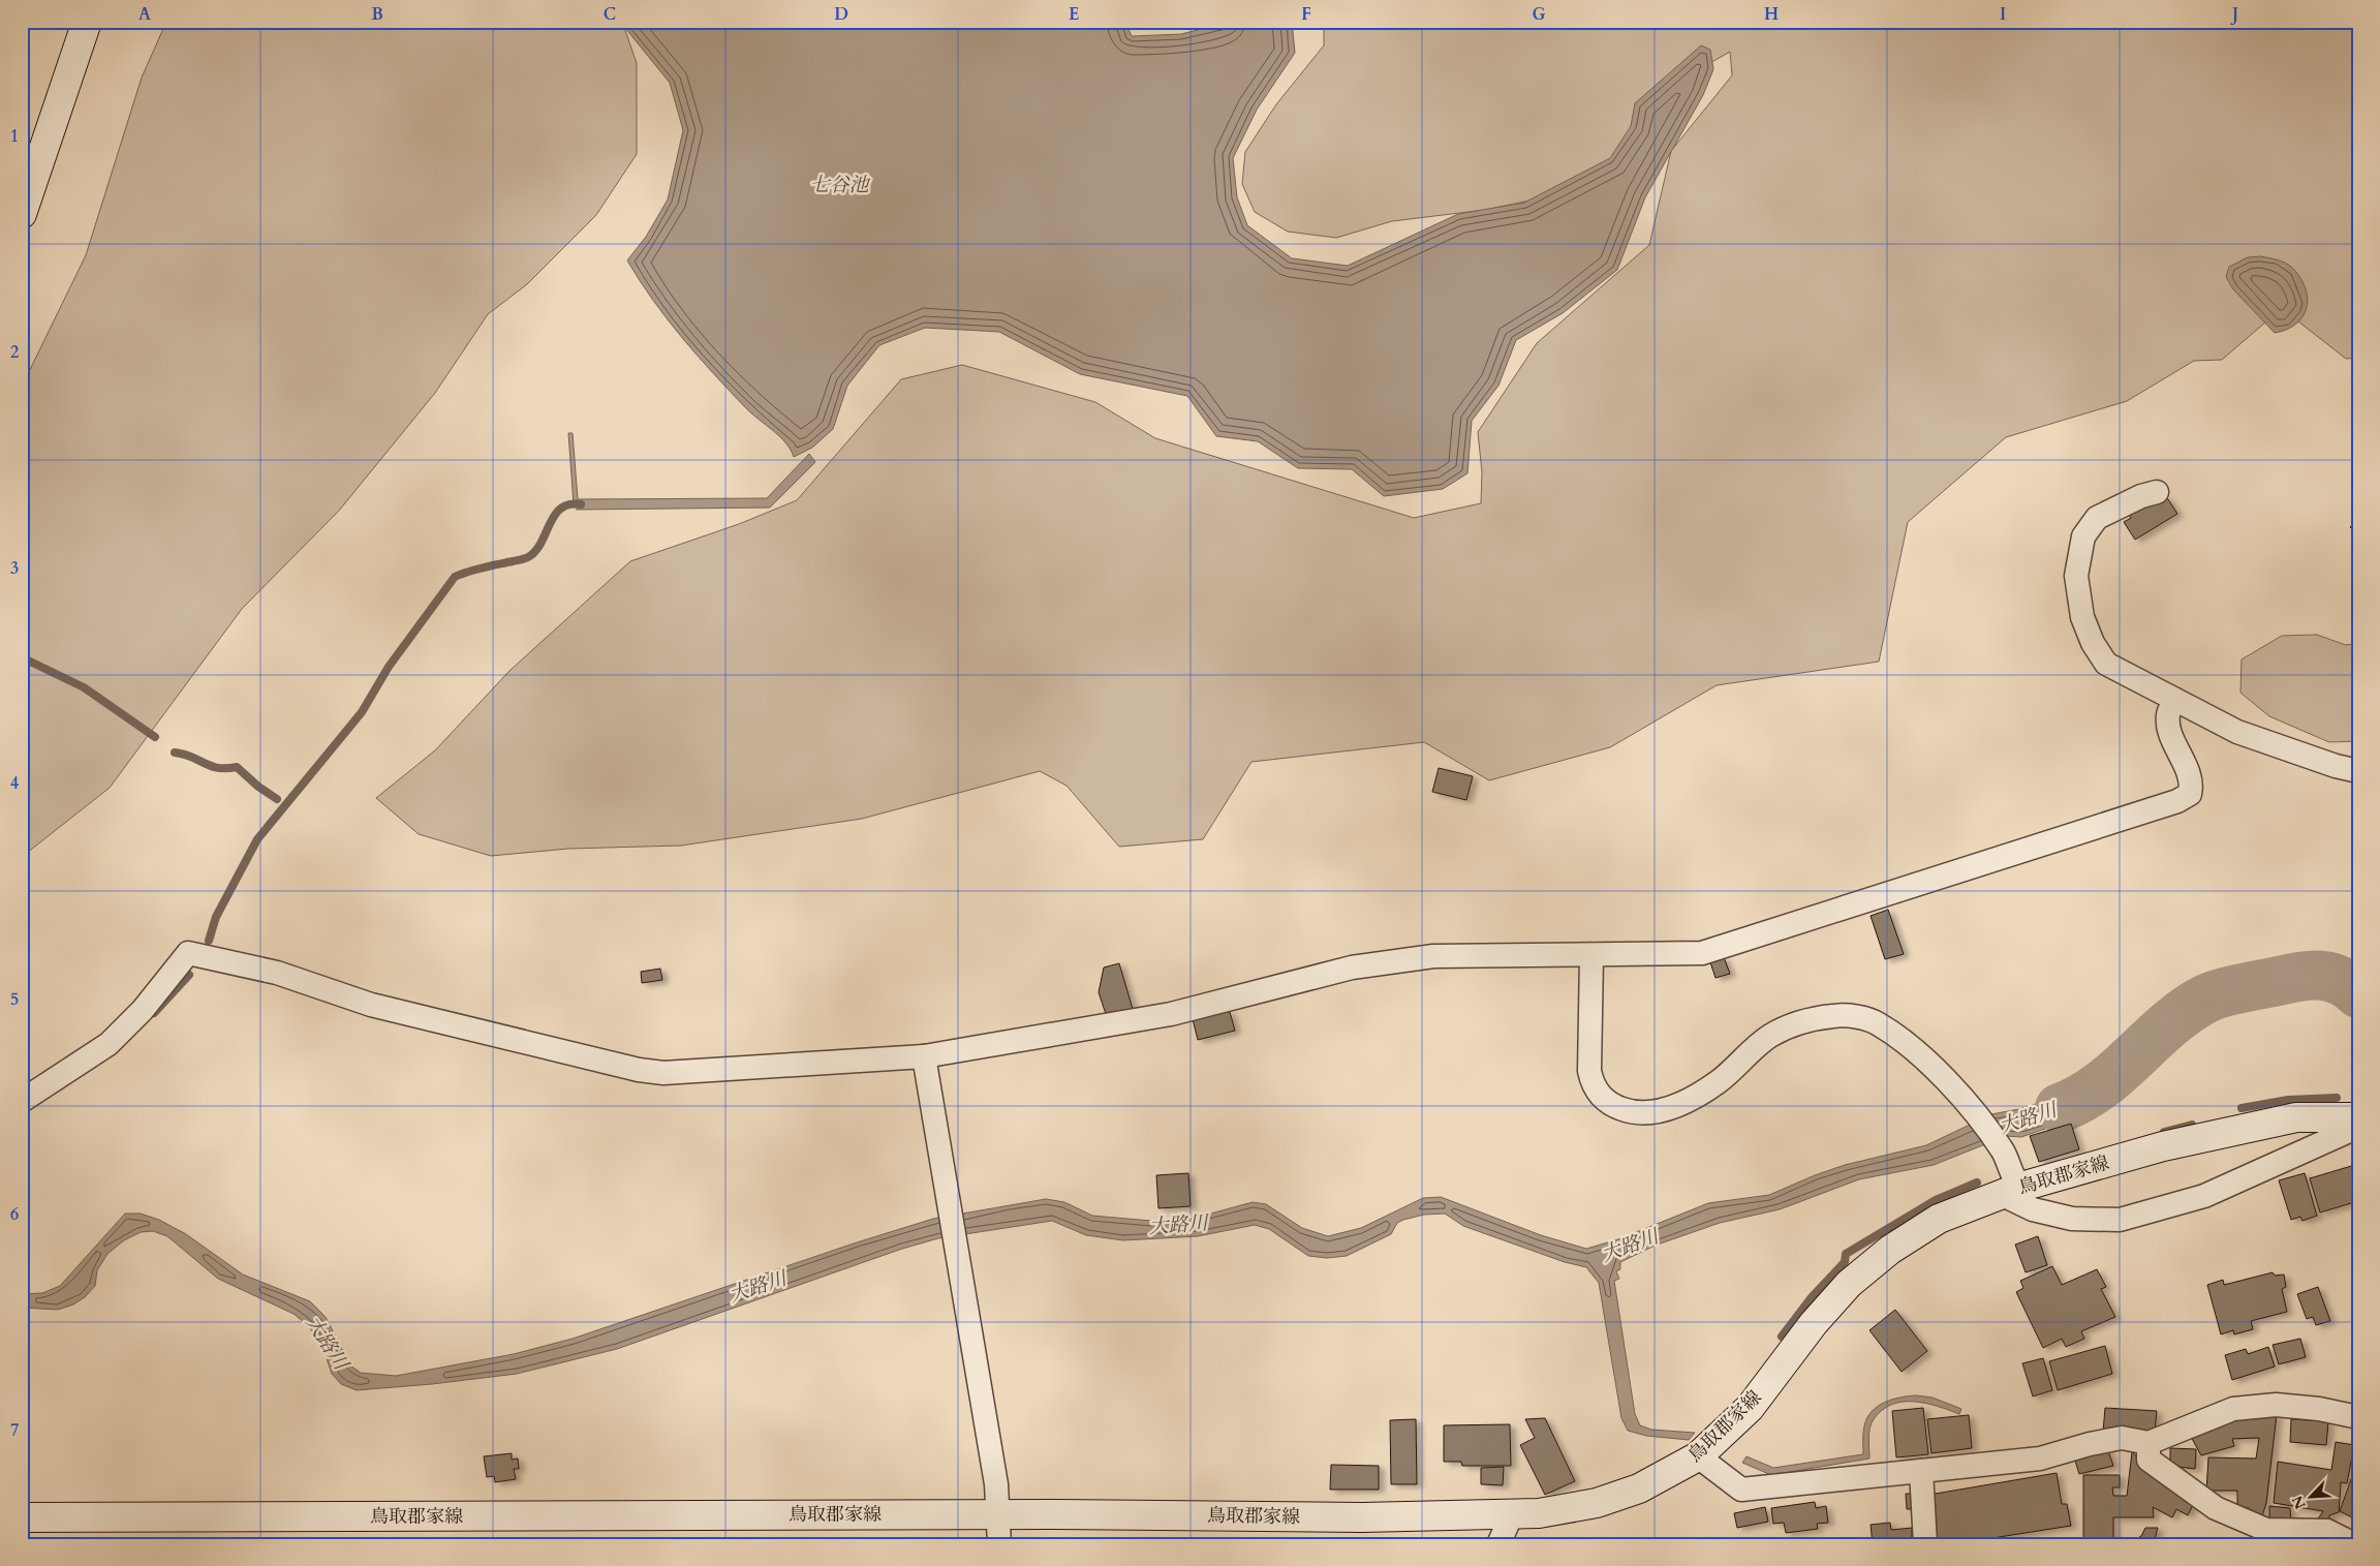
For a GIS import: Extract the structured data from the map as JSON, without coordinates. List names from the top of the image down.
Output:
{
  "streets": {
    "main road": ["鳥取郡家線"]
  },
  "water": ["七谷池", "大路川"],
  "north": "bottom left",
  "grid": {
    "columns": [
      "A",
      "B",
      "C",
      "D",
      "E",
      "F",
      "G",
      "H",
      "I",
      "J"
    ],
    "rows": [
      "1",
      "2",
      "3",
      "4",
      "5",
      "6",
      "7"
    ]
  }
}
